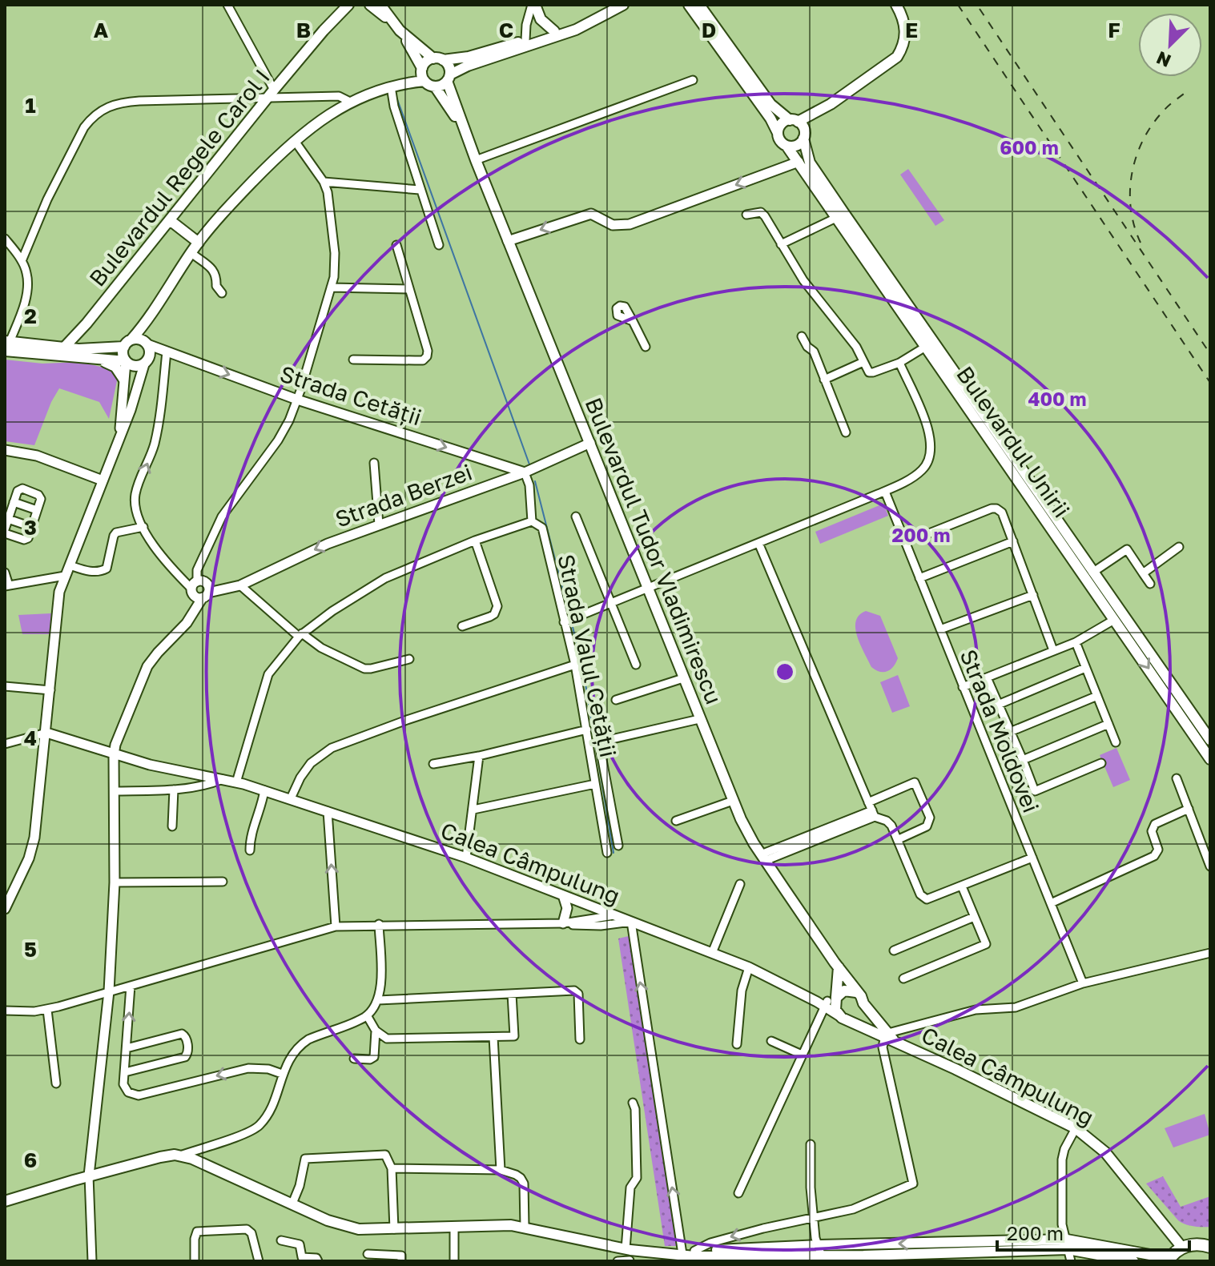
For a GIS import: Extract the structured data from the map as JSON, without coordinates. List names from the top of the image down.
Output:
{
  "streets": {
    "main road": [
      "Bulevardul Regele Carol I",
      "Bulevardul Unirii",
      "Bulevardul Tudor Vladimirescu",
      "Calea Câmpulung"
    ],
    "street": [
      "Strada Cetății",
      "Strada Berzei",
      "Strada Valul Cetății",
      "Strada Moldovei"
    ]
  },
  "crossings": [
    ["Strada Cetății", "Strada Berzei"],
    ["Strada Cetății", "Strada Valul Cetății"],
    ["Strada Berzei", "Bulevardul Tudor Vladimirescu"],
    ["Strada Berzei", "Strada Valul Cetății"],
    ["Bulevardul Tudor Vladimirescu", "Strada Valul Cetății"],
    ["Bulevardul Tudor Vladimirescu", "Calea Câmpulung"]
  ],
  "one_way": ["Strada Cetății"],
  "scale_bar": "200 m",
  "north": "bottom left",
  "grid": {
    "columns": [
      "A",
      "B",
      "C",
      "D",
      "E",
      "F"
    ],
    "rows": [
      "1",
      "2",
      "3",
      "4",
      "5",
      "6"
    ]
  },
  "rings": ["600 m", "400 m", "200 m"]
}
